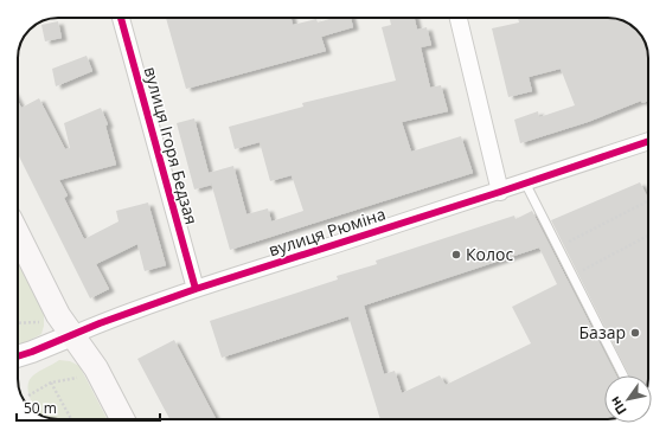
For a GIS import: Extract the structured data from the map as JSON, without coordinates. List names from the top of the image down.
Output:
{
  "streets": {
    "street": ["вулиця Ігоря Бедзая", "вулиця Рюміна"]
  },
  "crossings": [
    ["вулиця Ігоря Бедзая", "вулиця Рюміна"]
  ],
  "places": ["Колос", "Базар"],
  "scale_bar": "50 m",
  "north": "bottom left"
}
